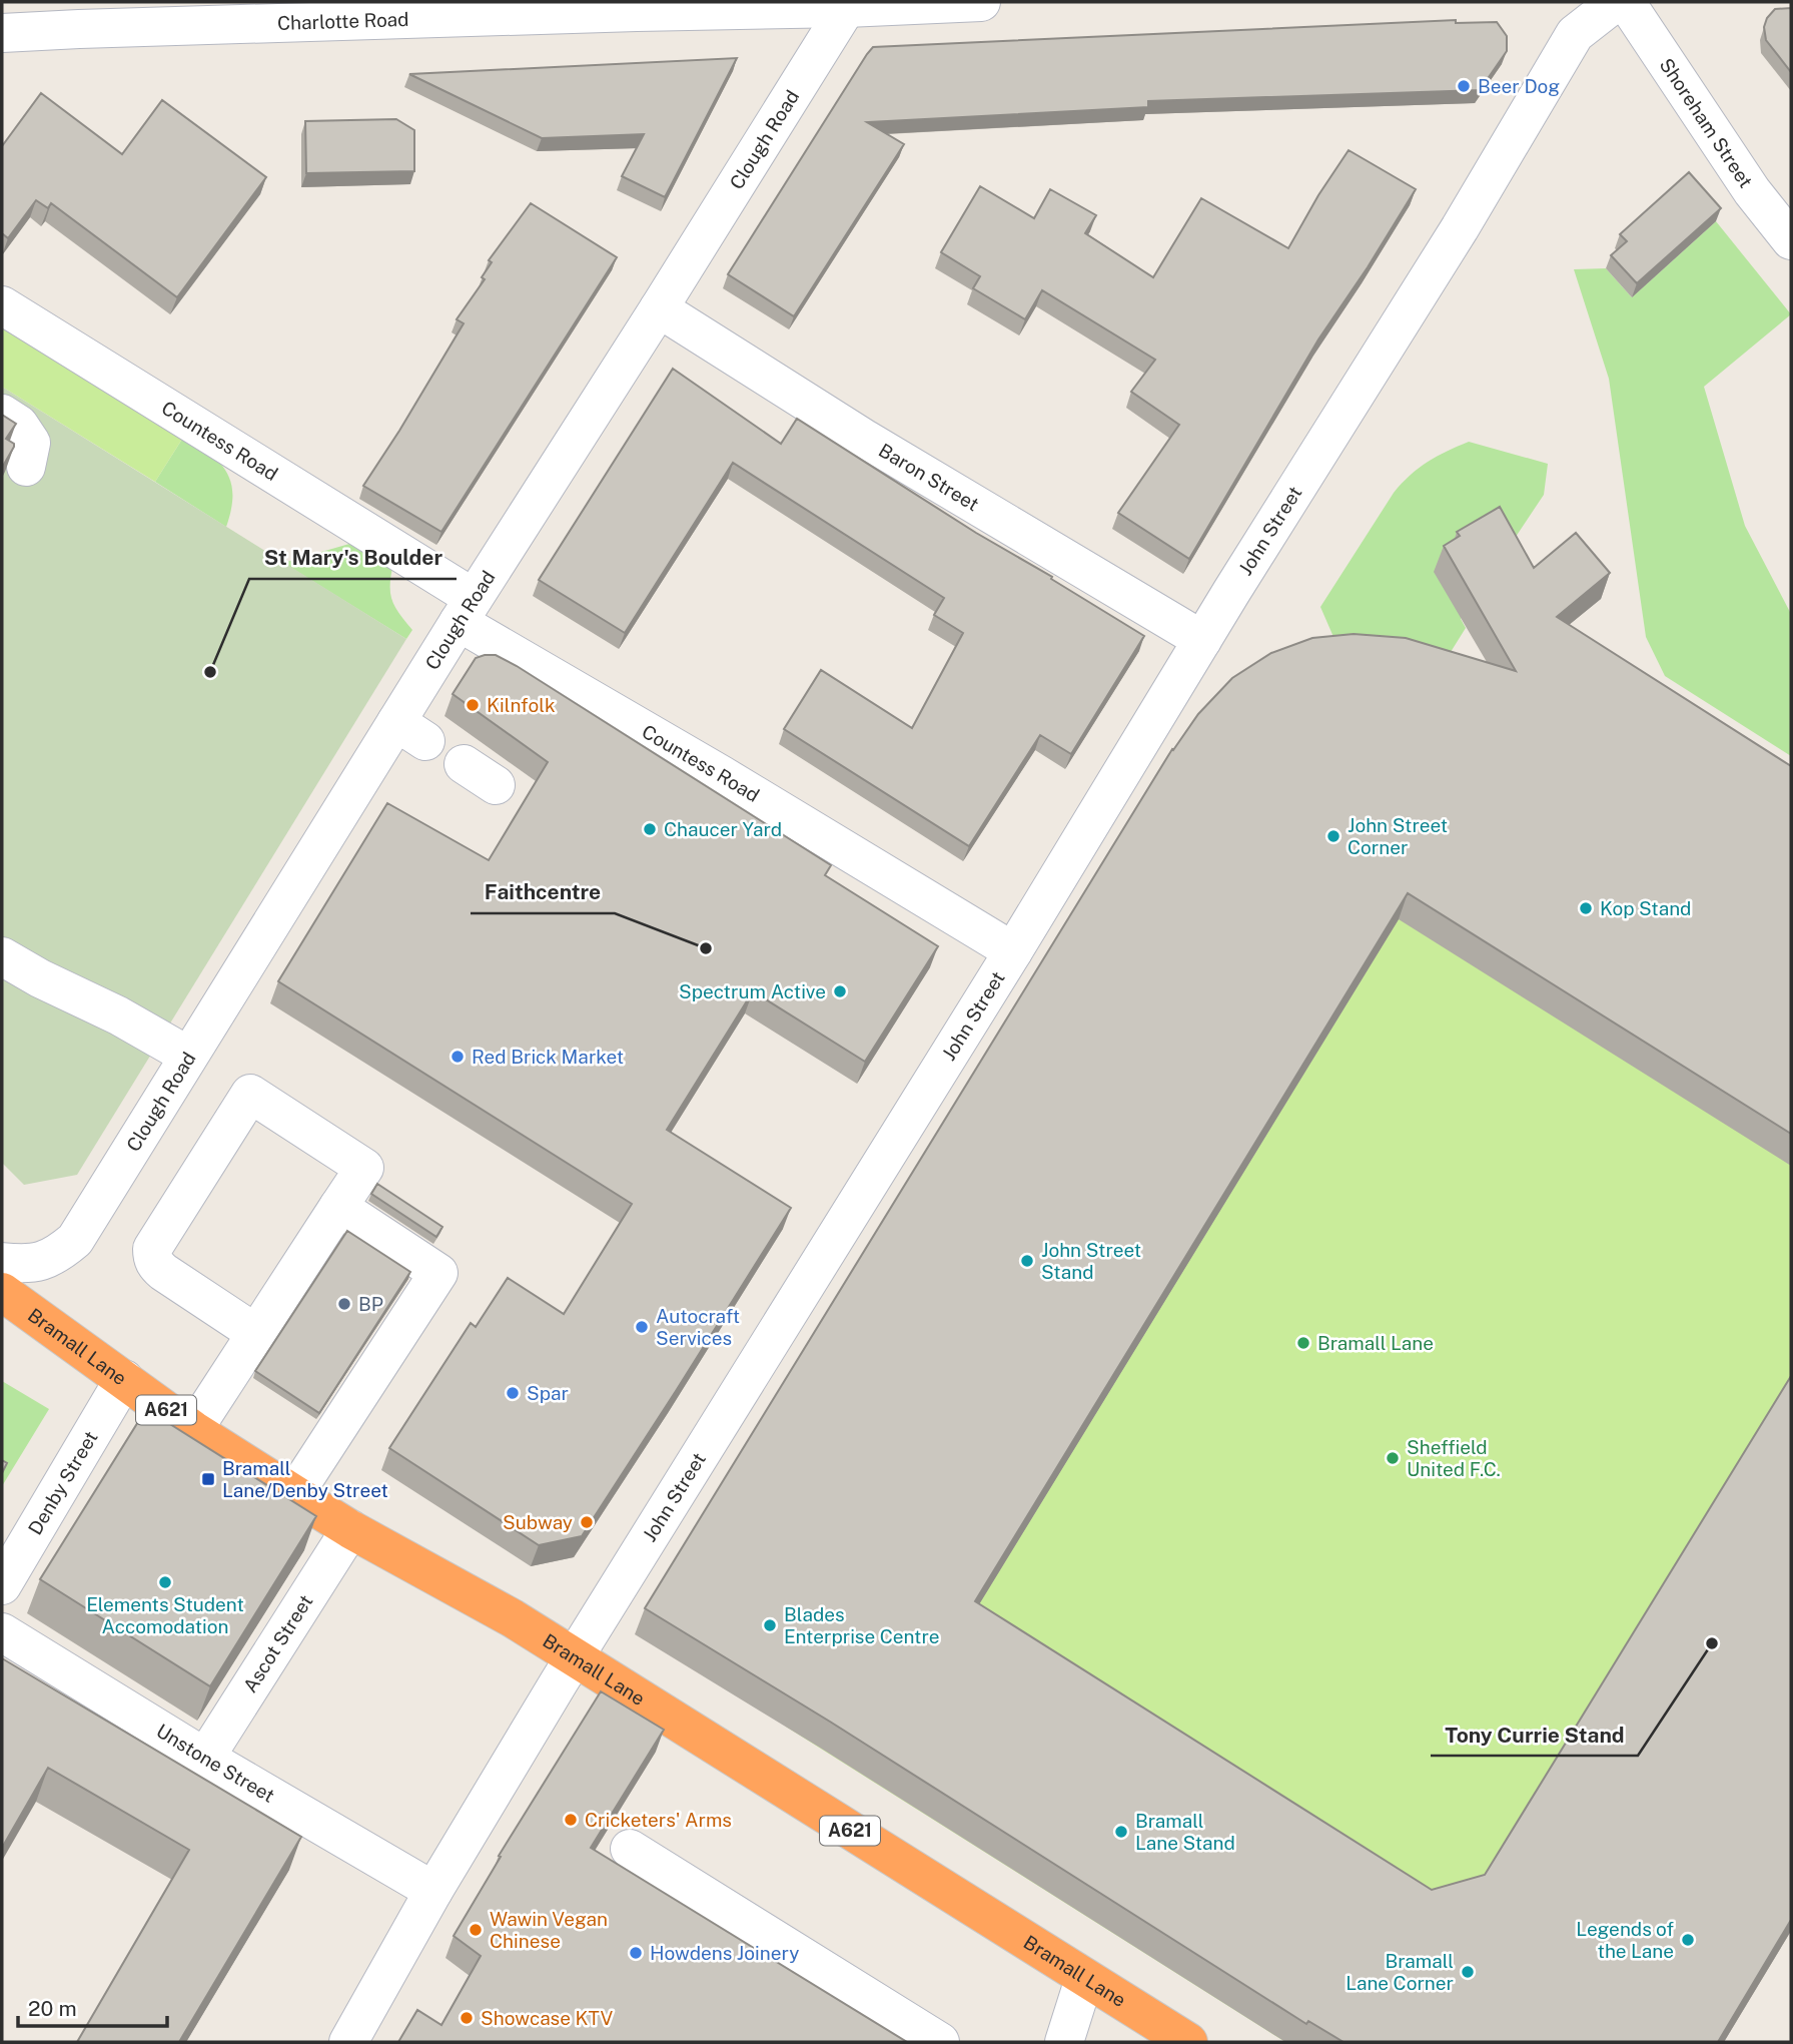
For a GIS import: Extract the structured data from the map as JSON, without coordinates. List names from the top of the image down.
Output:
{
  "streets": {
    "highway": ["Bramall Lane", "A621"],
    "street": [
      "Charlotte Road",
      "Shoreham Street",
      "Clough Road",
      "Countess Road",
      "Baron Street",
      "John Street",
      "Denby Street",
      "Ascot Street",
      "Unstone Street"
    ]
  },
  "crossings": [
    ["Charlotte Road", "Clough Road"],
    ["Clough Road", "Countess Road"],
    ["Clough Road", "Baron Street"],
    ["Countess Road", "John Street"],
    ["Baron Street", "John Street"],
    ["John Street", "Bramall Lane"],
    ["John Street", "Unstone Street"],
    ["Bramall Lane", "Denby Street"],
    ["Bramall Lane", "Ascot Street"],
    ["Ascot Street", "Unstone Street"]
  ],
  "places": {
    "other": [
      "Beer Dog",
      "St Mary's Boulder",
      "Kilnfolk",
      "Chaucer Yard",
      "John Street Corner",
      "Kop Stand",
      "Faithcentre",
      "Spectrum Active",
      "Red Brick Market",
      "John Street Stand",
      "BP",
      "Autocraft Services",
      "Bramall Lane",
      "Spar",
      "Sheffield United F.C.",
      "Subway",
      "Elements Student Accomodation",
      "Blades Enterprise Centre",
      "Tony Currie Stand",
      "Cricketers' Arms",
      "Bramall Lane Stand",
      "Wawin Vegan Chinese",
      "Legends of the Lane",
      "Howdens Joinery",
      "Bramall Lane Corner",
      "Showcase KTV"
    ],
    "transit": ["Bramall Lane/Denby Street"]
  },
  "scale_bar": "20 m"
}
